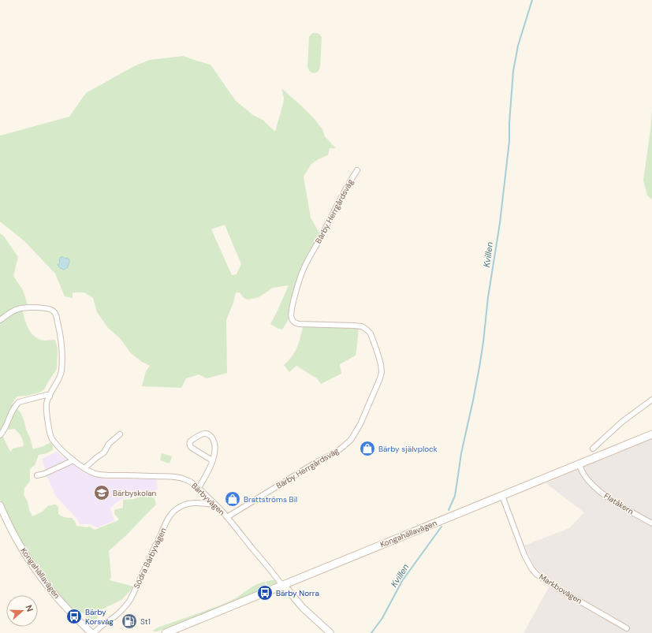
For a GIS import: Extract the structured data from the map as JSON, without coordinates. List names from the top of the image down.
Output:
{
  "streets": {
    "main road": ["Kongahällavägen"],
    "street": [
      "Bärby Herrgårdsväg",
      "Bärbyvägen",
      "Flatåkern",
      "Södra Bärbyvägen",
      "Markbovägen"
    ]
  },
  "crossings": [
    ["Bärby Herrgårdsväg", "Bärbyvägen"],
    ["Bärbyvägen", "Kongahällavägen"],
    ["Bärbyvägen", "Södra Bärbyvägen"],
    ["Flatåkern", "Kongahällavägen"],
    ["Kongahällavägen", "Markbovägen"]
  ],
  "water": ["Kvillen"],
  "places": {
    "shop": ["Bärby självplock", "Brattströms Bil"],
    "school or university": ["Bärbyskolan"],
    "bus stop": ["Bärby Norra", "Bärby Korsväg"],
    "fuel station": ["St1"]
  },
  "north": "right"
}
